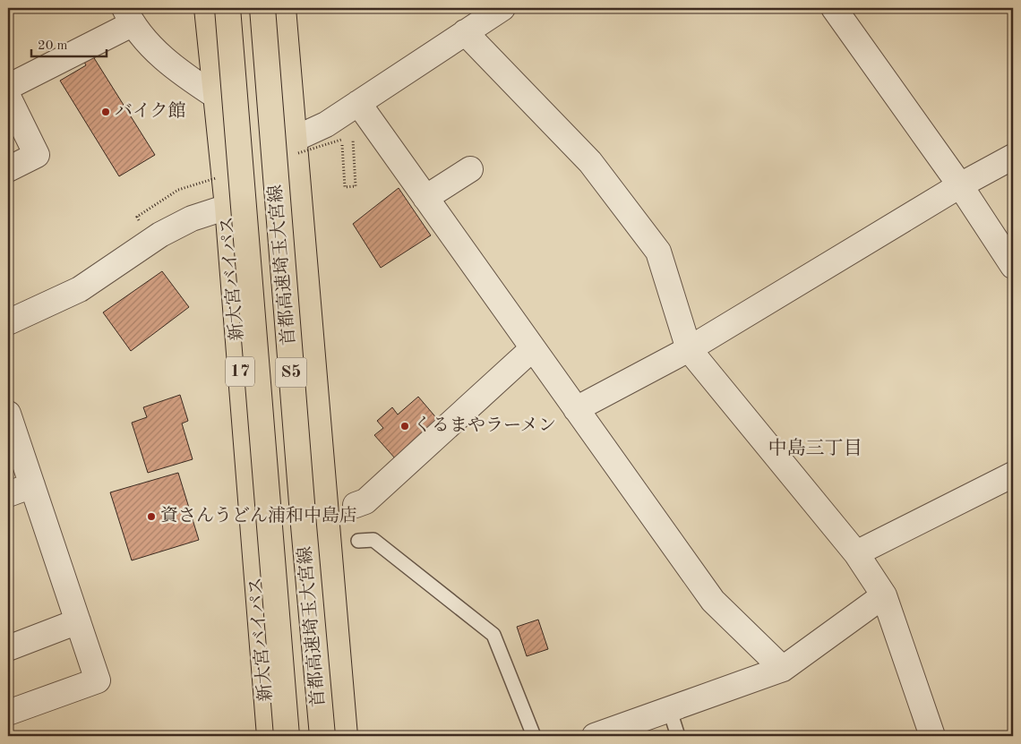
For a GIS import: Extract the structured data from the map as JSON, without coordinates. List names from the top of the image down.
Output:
{
  "streets": {
    "highway": [
      "首都高速埼玉大宮線",
      "新大宮バイパス",
      "17",
      "S5"
    ]
  },
  "districts": ["中島三丁目"],
  "places": ["バイク館", "くるまやラーメン", "資さんうどん浦和中島店"],
  "scale_bar": "20 m"
}
